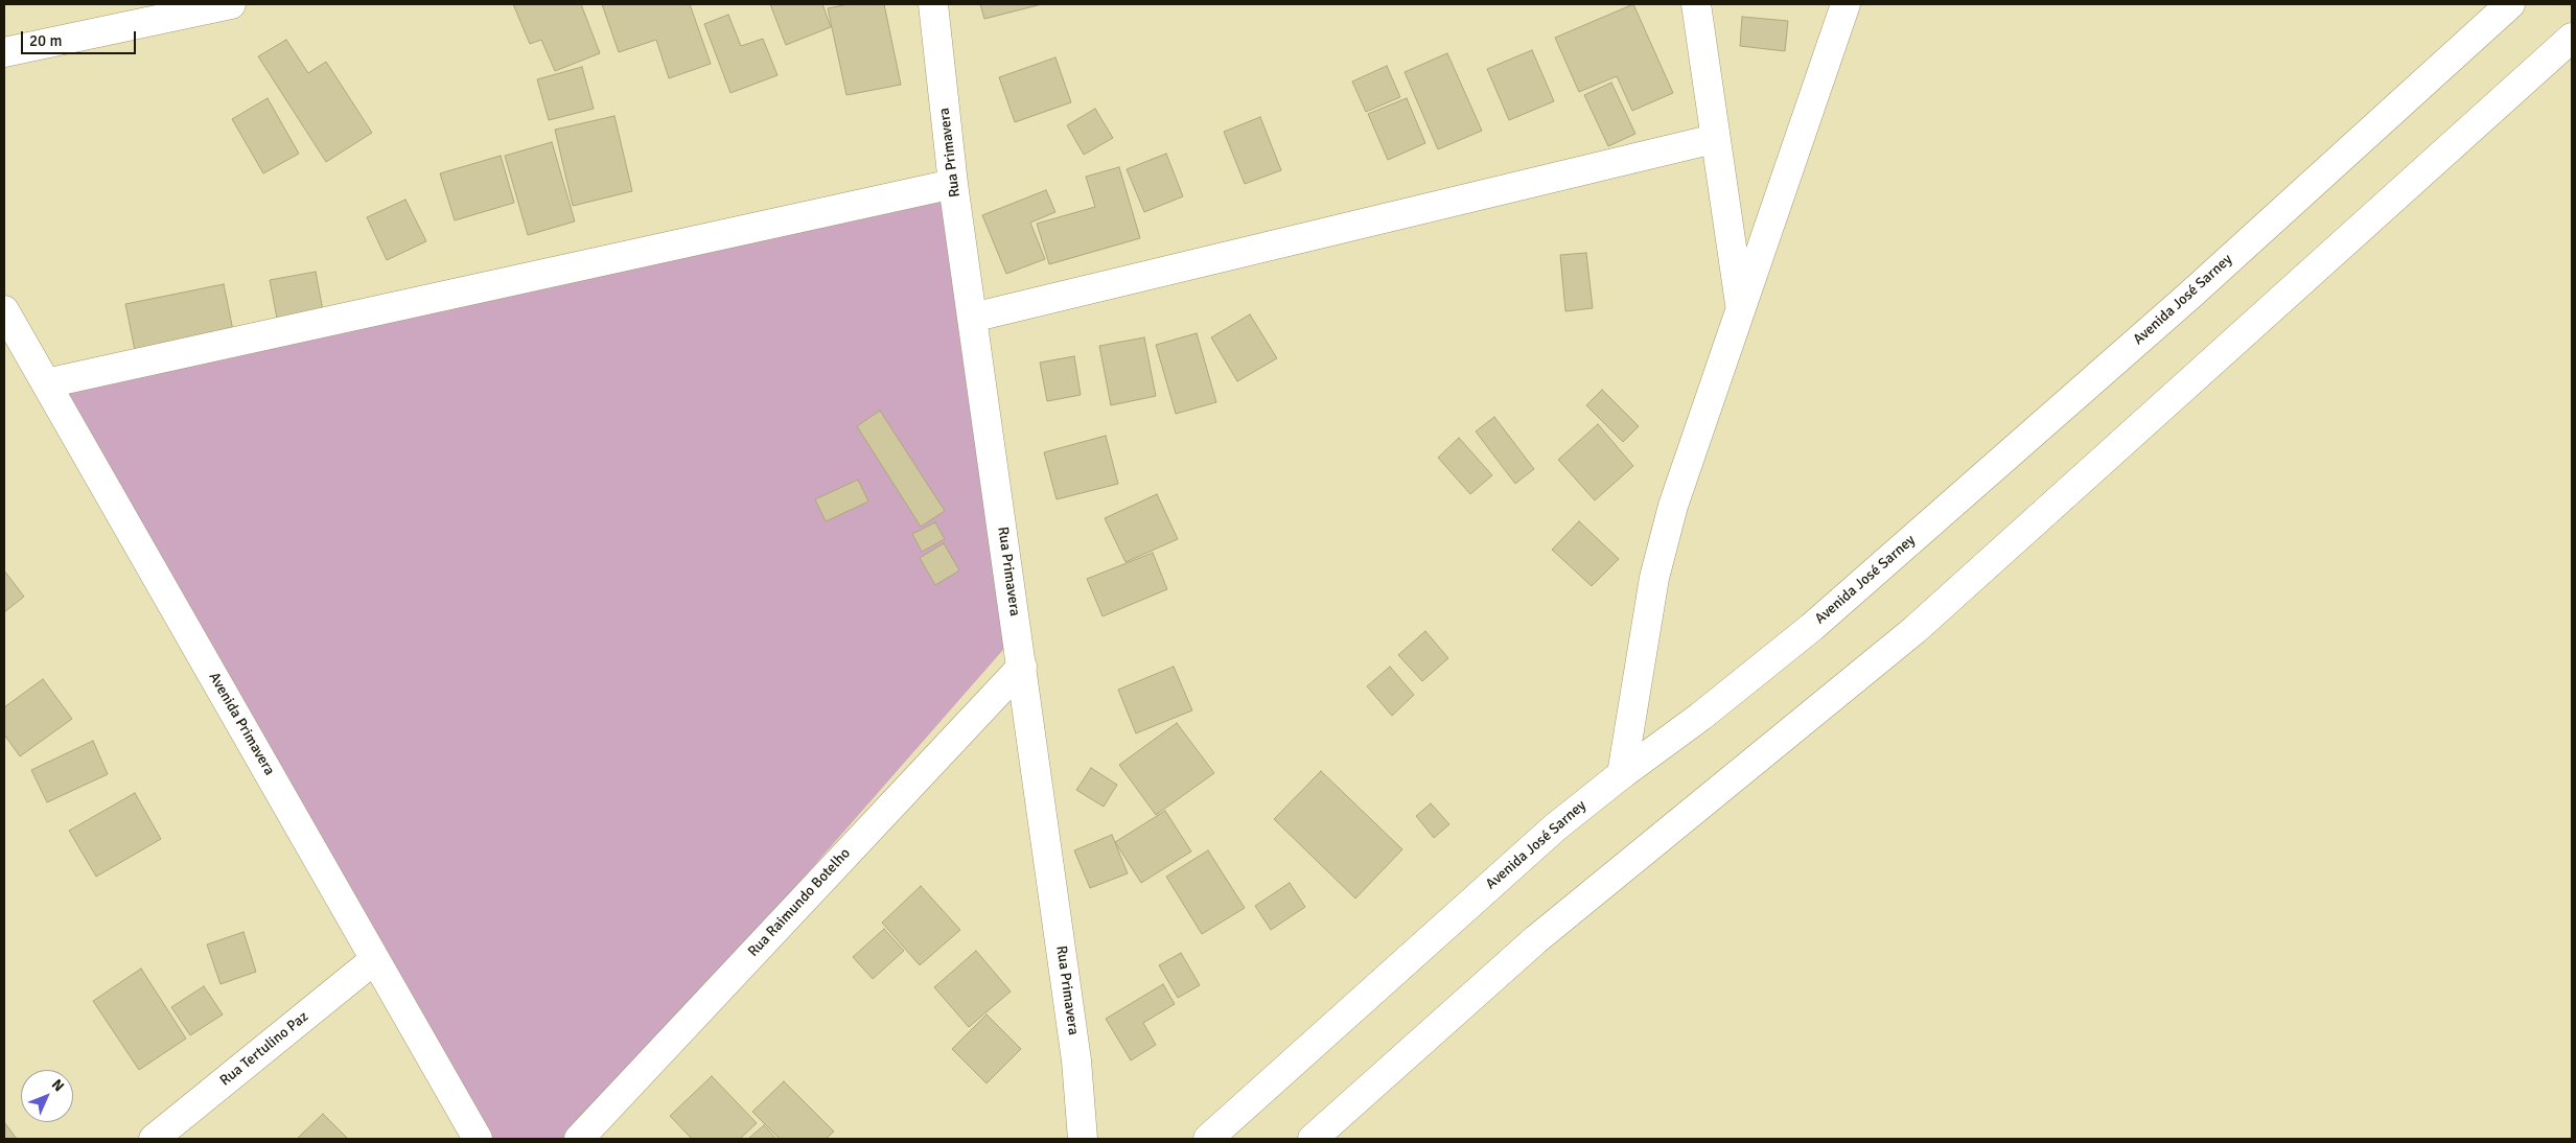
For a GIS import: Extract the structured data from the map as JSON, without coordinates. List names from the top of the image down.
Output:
{
  "streets": {
    "street": [
      "Rua Primavera",
      "Avenida José Sarney",
      "Avenida Primavera",
      "Rua Raimundo Botelho",
      "Rua Tertulino Paz"
    ]
  },
  "crossings": [
    ["Rua Primavera", "Rua Raimundo Botelho"],
    ["Avenida Primavera", "Rua Tertulino Paz"]
  ],
  "scale_bar": "20 m",
  "north": "top right"
}
